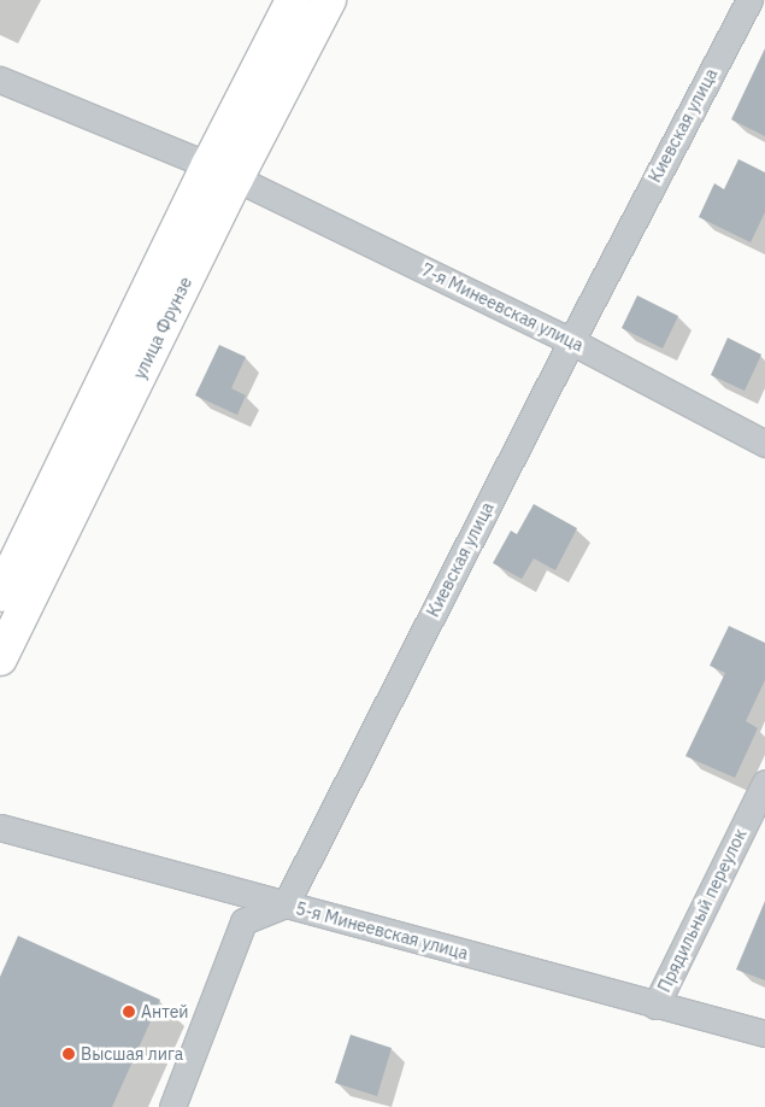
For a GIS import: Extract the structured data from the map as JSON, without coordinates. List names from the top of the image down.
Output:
{
  "streets": {
    "highway": ["улица Фрунзе"],
    "street": [
      "Киевская улица",
      "7-я Минеевская улица",
      "Прядильный переулок",
      "5-я Минеевская улица"
    ]
  },
  "crossings": [
    ["Киевская улица", "7-я Минеевская улица"],
    ["Киевская улица", "5-я Минеевская улица"],
    ["7-я Минеевская улица", "улица Фрунзе"],
    ["Прядильный переулок", "5-я Минеевская улица"]
  ],
  "places": ["Антей", "Высшая лига"]
}
